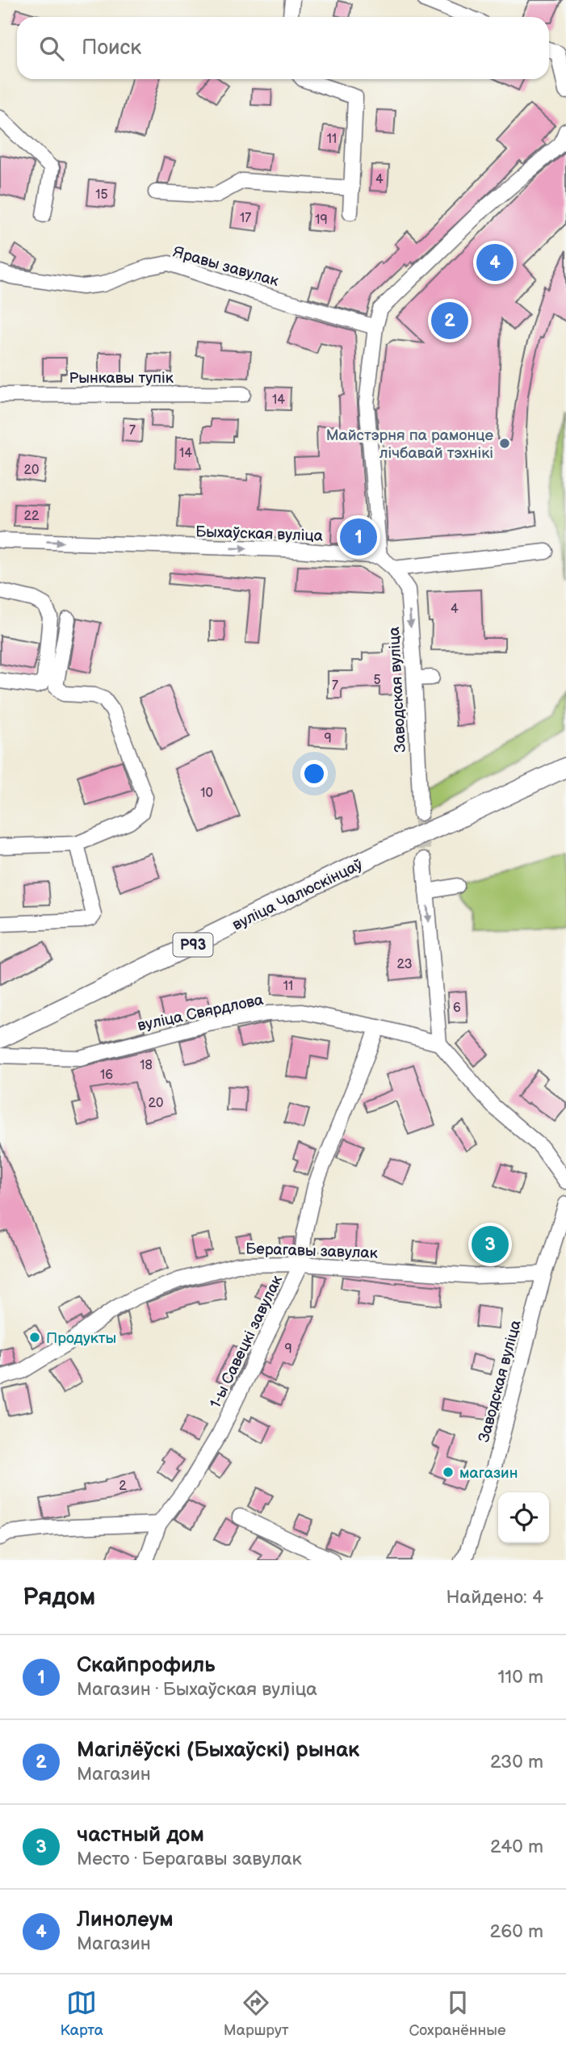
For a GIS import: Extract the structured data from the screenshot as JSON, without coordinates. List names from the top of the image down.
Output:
{
  "streets": {
    "main road": ["вуліца Чалюскінцаў", "Р93"],
    "street": [
      "Яравы завулак",
      "Рынкавы тупік",
      "Быхаўская вуліца",
      "Заводская вуліца",
      "вуліца Свярдлова",
      "Берагавы завулак",
      "1-ы Савецкі завулак"
    ]
  },
  "crossings": [
    ["Заводская вуліца", "Берагавы завулак"],
    ["вуліца Свярдлова", "1-ы Савецкі завулак"],
    ["Берагавы завулак", "1-ы Савецкі завулак"]
  ],
  "one_way": ["Быхаўская вуліца"],
  "places": ["Майстэрня па рамонце лічбавай тэхнікі", "Продукты", "магазин"],
  "house_numbers": [
    "11",
    "4",
    "15",
    "17",
    "19",
    "14",
    "7",
    "14",
    "20",
    "22",
    "4",
    "5",
    "7",
    "9",
    "10",
    "23",
    "11",
    "6",
    "18",
    "16",
    "20",
    "9",
    "2"
  ],
  "page": {
    "search": "Поиск",
    "pins": [
      "4",
      "2",
      "1",
      "3"
    ],
    "heading": ["Рядом", "Найдено: 4"],
    "list": [
      {
        "mark": "1",
        "name": "Скайпрофиль",
        "note": "Магазин · Быхаўская вуліца",
        "value": "110 m"
      },
      {
        "mark": "2",
        "name": "Магілёўскі (Быхаўскі) рынак",
        "note": "Магазин",
        "value": "230 m"
      },
      {
        "mark": "3",
        "name": "частный дом",
        "note": "Место · Берагавы завулак",
        "value": "240 m"
      },
      {
        "mark": "4",
        "name": "Линолеум",
        "note": "Магазин",
        "value": "260 m"
      }
    ],
    "nav": ["Карта", "Маршрут", "Сохранённые"]
  }
}
